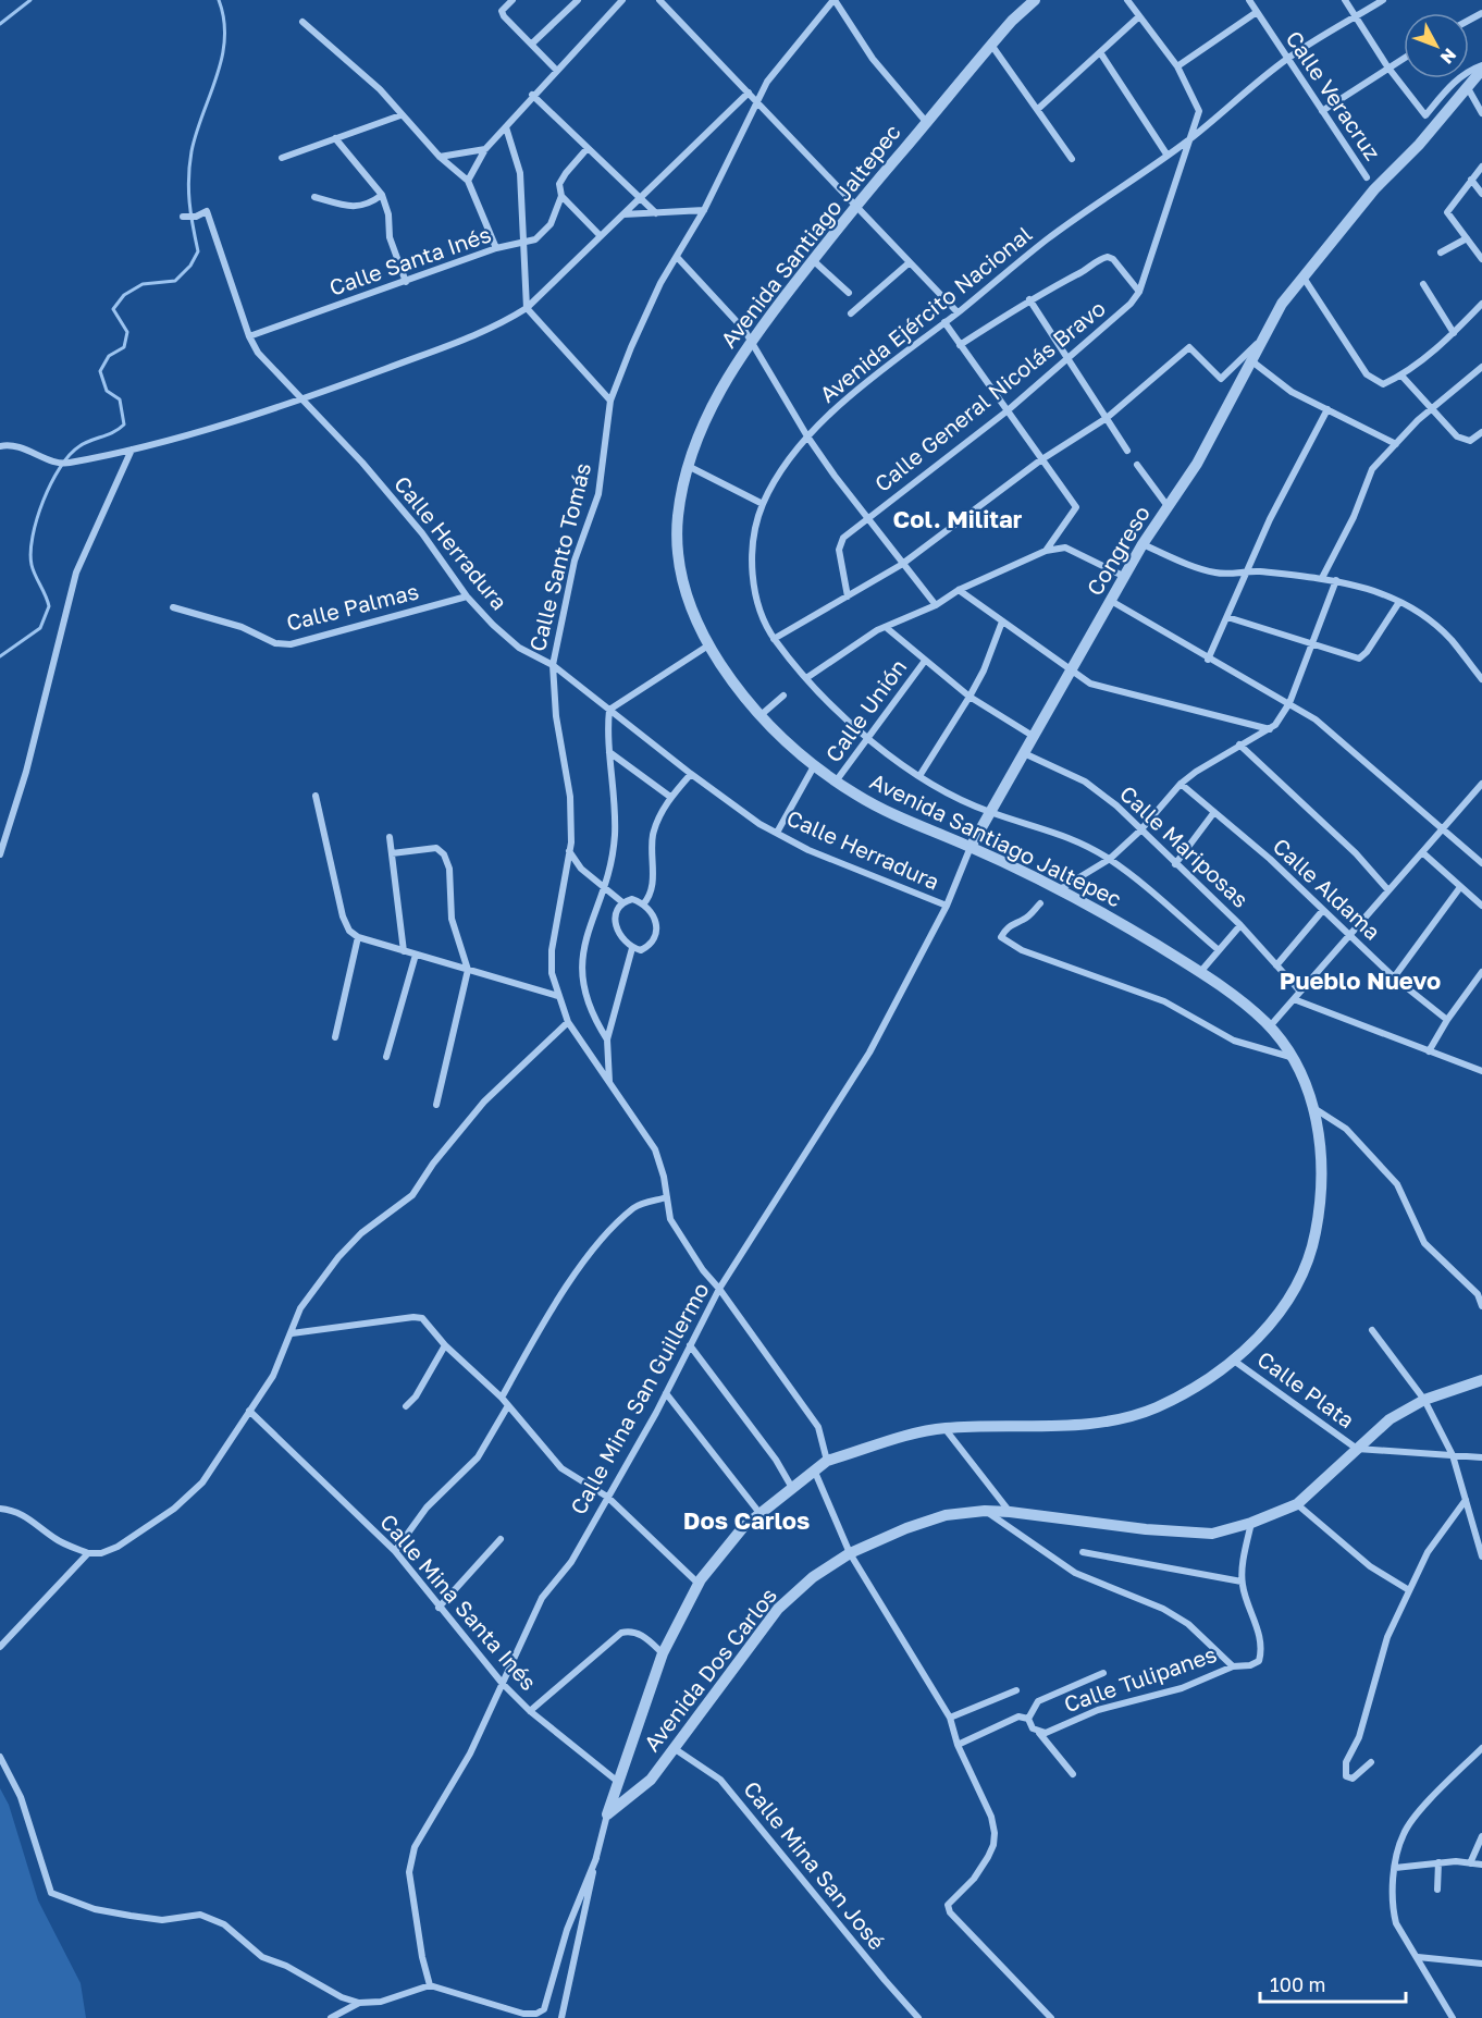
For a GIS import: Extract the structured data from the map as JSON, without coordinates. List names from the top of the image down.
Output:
{
  "streets": {
    "street": [
      "Calle Veracruz",
      "Avenida Santiago Jaltepec",
      "Calle Santa Inés",
      "Avenida Ejército Nacional",
      "Calle General Nicolás Bravo",
      "Calle Herradura",
      "Congreso",
      "Calle Santo Tomás",
      "Calle Palmas",
      "Calle Unión",
      "Calle Mariposas",
      "Calle Aldama",
      "Calle Plata",
      "Calle Mina San Guillermo",
      "Calle Mina Santa Inés",
      "Avenida Dos Carlos",
      "Calle Tulipanes",
      "Calle Mina San José"
    ]
  },
  "crossings": [
    ["Calle Veracruz", "Avenida Ejército Nacional"],
    ["Avenida Santiago Jaltepec", "Congreso"],
    ["Avenida Santiago Jaltepec", "Calle Santo Tomás"],
    ["Avenida Santiago Jaltepec", "Calle Unión"],
    ["Avenida Santiago Jaltepec", "Calle Plata"],
    ["Avenida Santiago Jaltepec", "Calle Mina San Guillermo"],
    ["Avenida Santiago Jaltepec", "Calle Mina Santa Inés"],
    ["Avenida Santiago Jaltepec", "Avenida Dos Carlos"],
    ["Calle Santa Inés", "Calle Herradura"],
    ["Avenida Ejército Nacional", "Calle General Nicolás Bravo"],
    ["Avenida Ejército Nacional", "Congreso"],
    ["Avenida Ejército Nacional", "Calle Unión"],
    ["Calle Herradura", "Calle Santo Tomás"],
    ["Calle Herradura", "Calle Palmas"],
    ["Calle Herradura", "Calle Mina San Guillermo"],
    ["Congreso", "Calle Mariposas"],
    ["Congreso", "Calle Mina San Guillermo"],
    ["Calle Santo Tomás", "Calle Mina San Guillermo"],
    ["Calle Mina San Guillermo", "Calle Mina Santa Inés"],
    ["Avenida Dos Carlos", "Calle Mina San José"]
  ],
  "districts": ["Col. Militar", "Pueblo Nuevo", "Dos Carlos"],
  "scale_bar": "100 m",
  "north": "bottom right"
}
